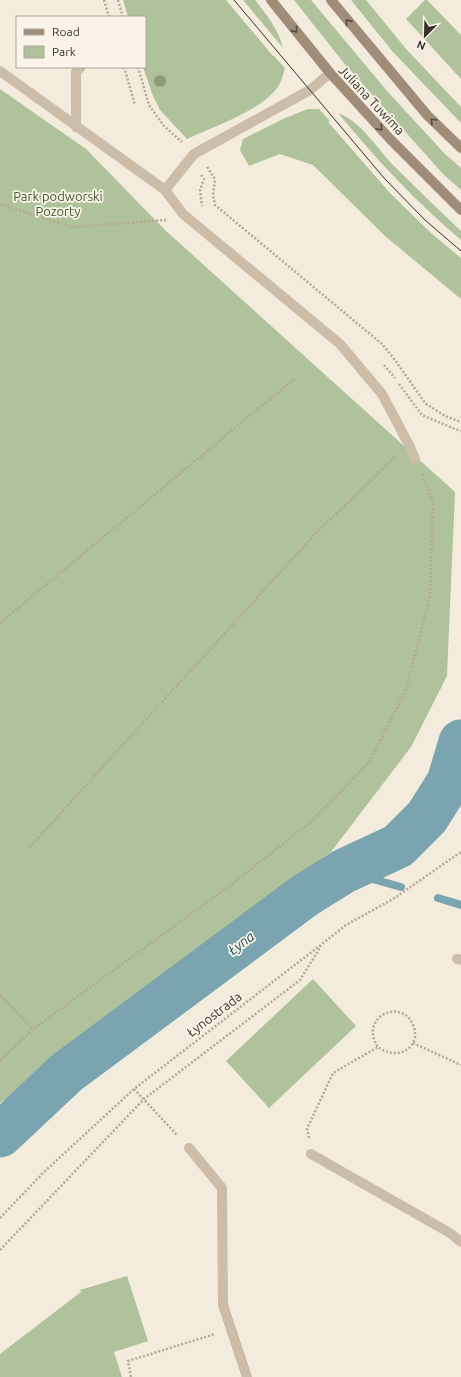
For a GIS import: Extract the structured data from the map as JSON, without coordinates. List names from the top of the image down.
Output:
{
  "streets": {
    "main road": ["Juliana Tuwima"],
    "path": ["Łynostrada"]
  },
  "water": ["Łyna"],
  "parks": ["Park podworski Pozorty"],
  "legend": ["Road", "Park"],
  "north": "bottom left"
}
